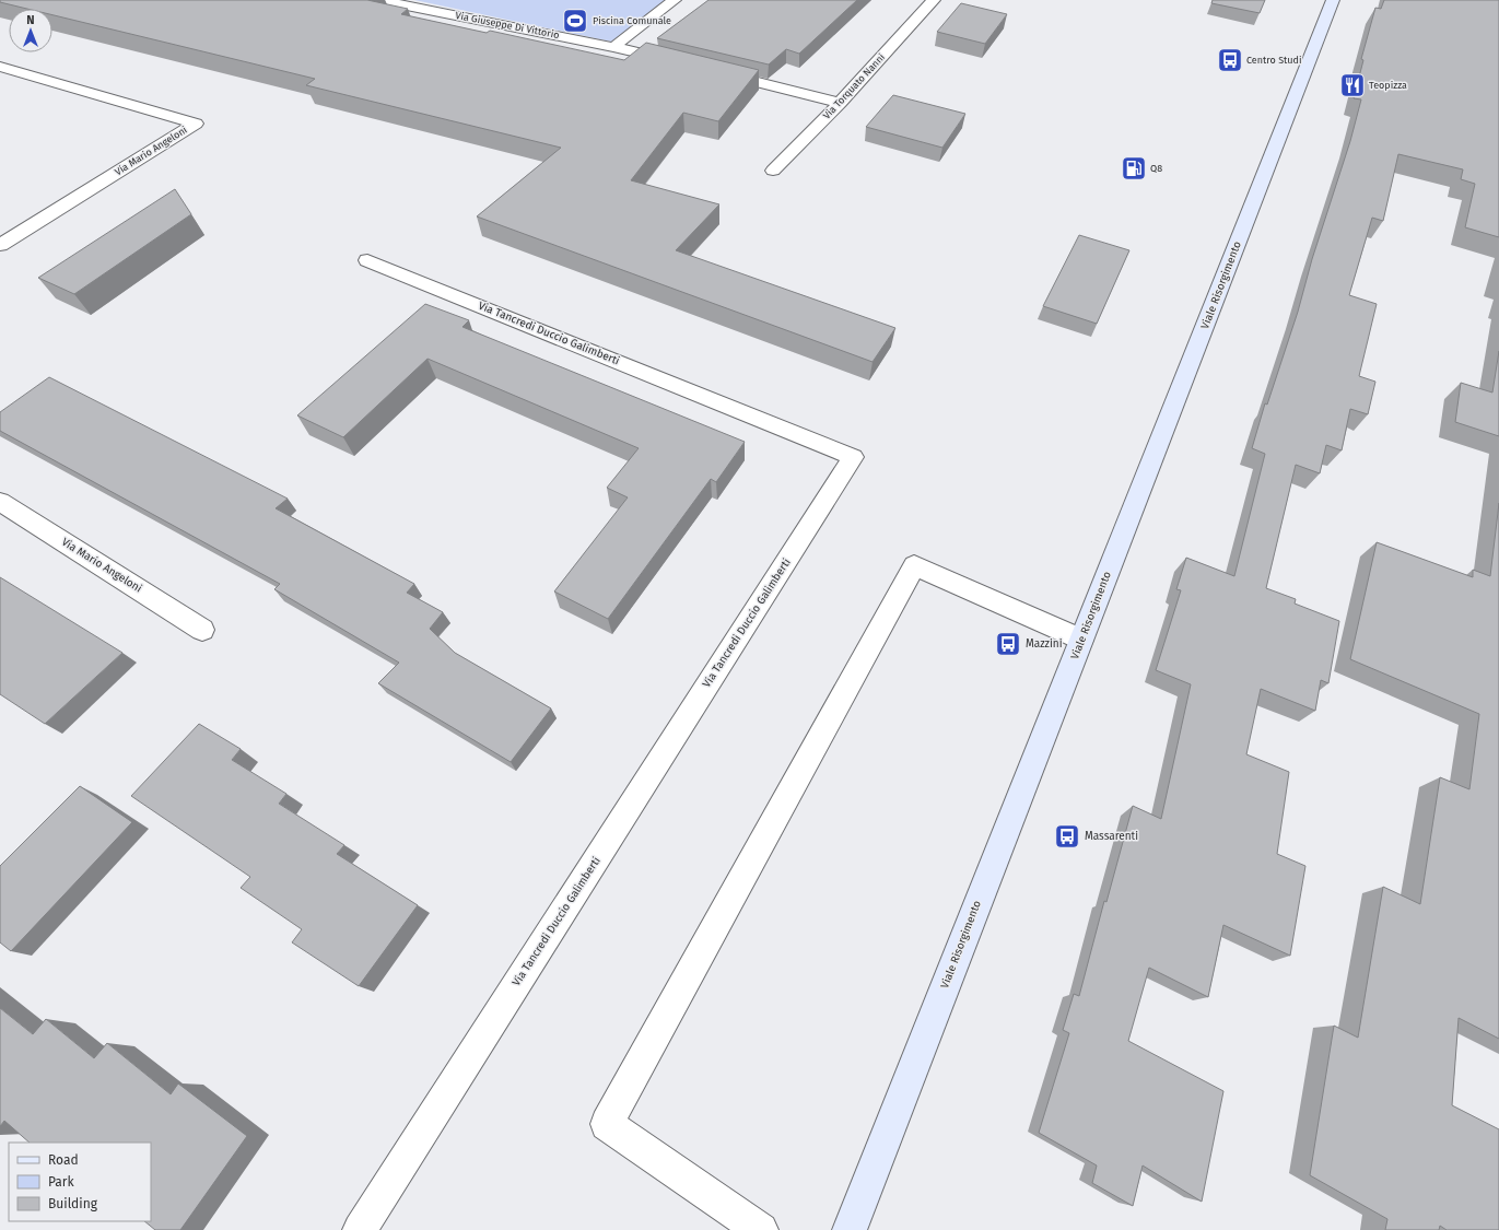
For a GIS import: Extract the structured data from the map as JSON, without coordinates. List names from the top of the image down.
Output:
{
  "streets": {
    "street": [
      "Via Giuseppe Di Vittorio",
      "Via Torquato Nanni",
      "Via Mario Angeloni",
      "Viale Risorgimento",
      "Via Tancredi Duccio Galimberti"
    ]
  },
  "places": {
    "sports": ["Piscina Comunale"],
    "bus stop": ["Centro Studi", "Mazzini", "Massarenti"],
    "restaurant": ["Teopizza"],
    "fuel station": ["Q8"]
  },
  "legend": ["Road", "Park", "Building"],
  "north": "top"
}
